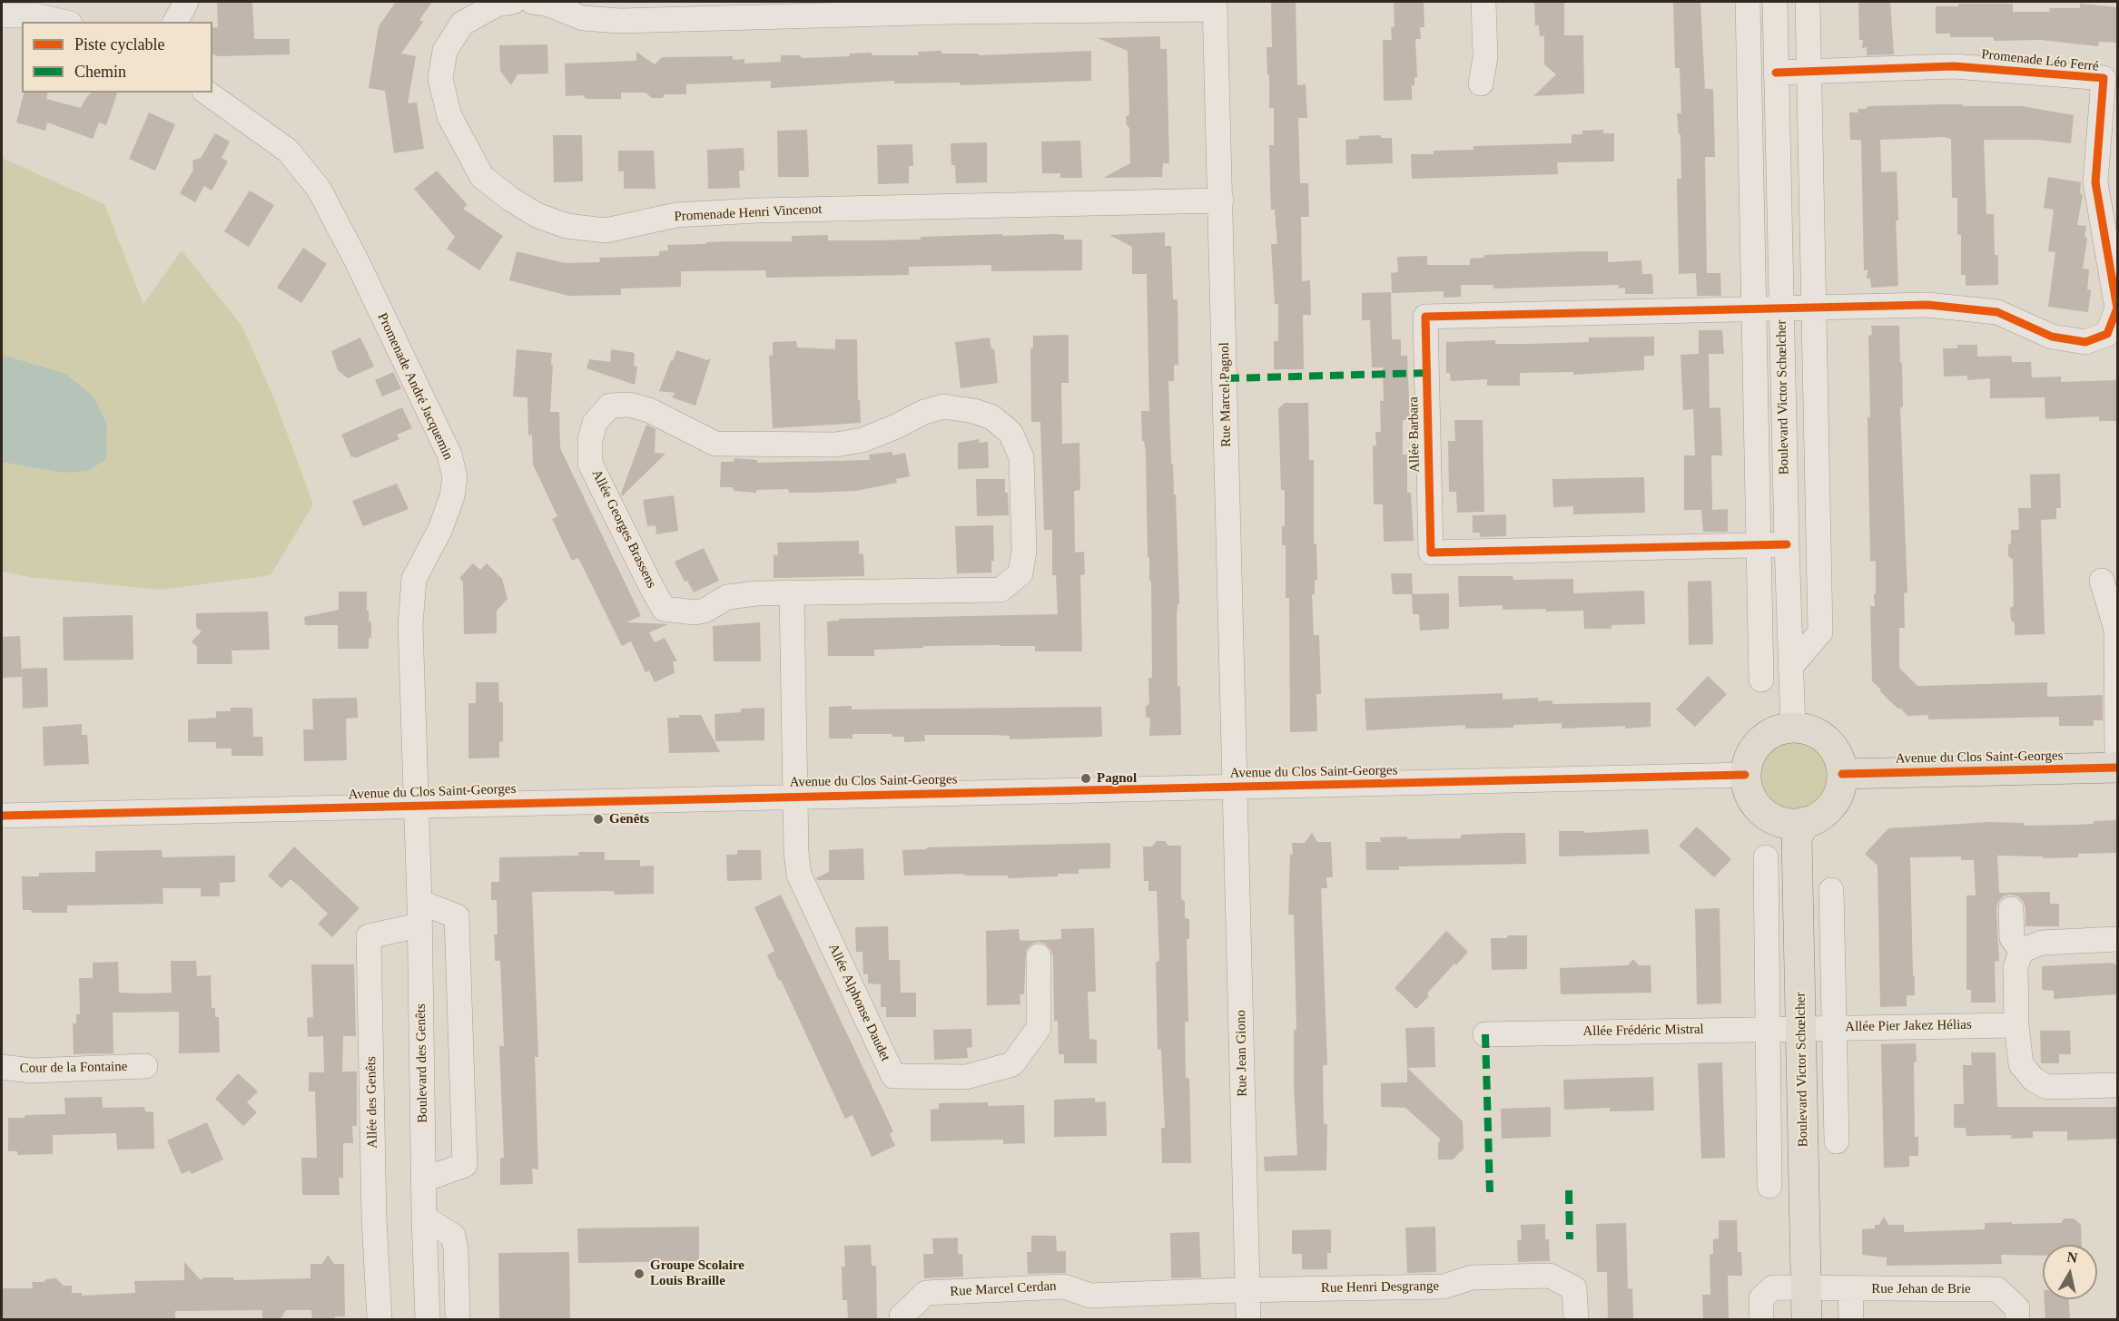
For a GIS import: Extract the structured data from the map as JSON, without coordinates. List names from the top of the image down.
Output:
{
  "streets": {
    "main road": ["Boulevard Victor Schœlcher", "Avenue du Clos Saint-Georges"],
    "street": [
      "Promenade Léo Ferré",
      "Promenade Henri Vincenot",
      "Promenade André Jacquemin",
      "Rue Marcel Pagnol",
      "Allée Barbara",
      "Allée Georges Brassens",
      "Allée Alphonse Daudet",
      "Allée Pier Jakez Hélias",
      "Allée Frédéric Mistral",
      "Rue Jean Giono",
      "Boulevard des Genêts",
      "Cour de la Fontaine",
      "Allée des Genêts",
      "Rue Henri Desgrange",
      "Rue Marcel Cerdan",
      "Rue Jehan de Brie"
    ]
  },
  "crossings": [
    ["Promenade Léo Ferré", "Boulevard Victor Schœlcher"],
    ["Promenade Léo Ferré", "Allée Barbara"],
    ["Promenade Henri Vincenot", "Rue Marcel Pagnol"],
    ["Promenade André Jacquemin", "Avenue du Clos Saint-Georges"],
    ["Promenade André Jacquemin", "Boulevard des Genêts"],
    ["Rue Marcel Pagnol", "Avenue du Clos Saint-Georges"],
    ["Rue Marcel Pagnol", "Rue Jean Giono"],
    ["Boulevard Victor Schœlcher", "Allée Barbara"],
    ["Boulevard Victor Schœlcher", "Avenue du Clos Saint-Georges"],
    ["Boulevard Victor Schœlcher", "Allée Pier Jakez Hélias"],
    ["Boulevard Victor Schœlcher", "Allée Frédéric Mistral"],
    ["Boulevard Victor Schœlcher", "Rue Jehan de Brie"],
    ["Avenue du Clos Saint-Georges", "Allée Alphonse Daudet"],
    ["Avenue du Clos Saint-Georges", "Rue Jean Giono"],
    ["Avenue du Clos Saint-Georges", "Boulevard des Genêts"],
    ["Allée Pier Jakez Hélias", "Allée Frédéric Mistral"],
    ["Rue Jean Giono", "Rue Henri Desgrange"],
    ["Rue Jean Giono", "Rue Marcel Cerdan"],
    ["Boulevard des Genêts", "Allée des Genêts"],
    ["Rue Henri Desgrange", "Rue Marcel Cerdan"]
  ],
  "places": ["Pagnol", "Genêts", "Groupe Scolaire Louis Braille"],
  "legend": ["Piste cyclable", "Chemin"],
  "north": "top"
}
